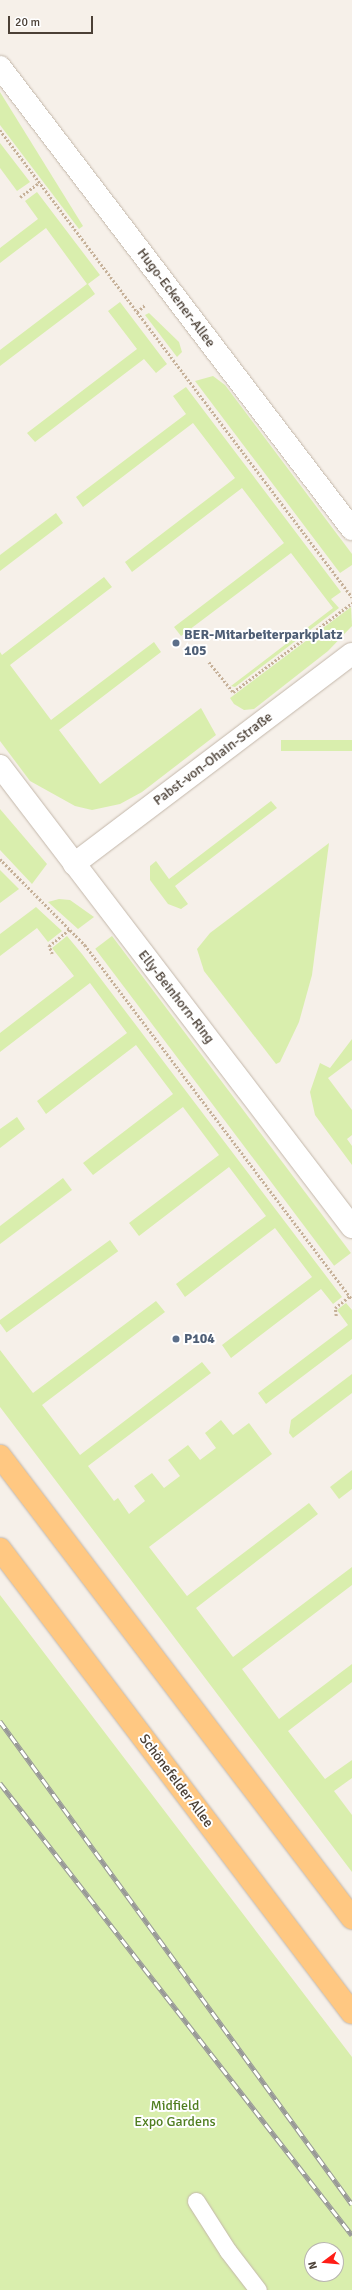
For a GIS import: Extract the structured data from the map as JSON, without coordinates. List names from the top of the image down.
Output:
{
  "streets": {
    "highway": ["Schönefelder Allee"],
    "street": ["Hugo-Eckener-Allee", "Pabst-von-Ohain-Straße", "Elly-Beinhorn-Ring"]
  },
  "crossings": [
    ["Pabst-von-Ohain-Straße", "Elly-Beinhorn-Ring"]
  ],
  "parks": ["Midfield Expo Gardens"],
  "places": ["BER-Mitarbeiterparkplatz 105", "P104"],
  "scale_bar": "20 m",
  "north": "left"
}
